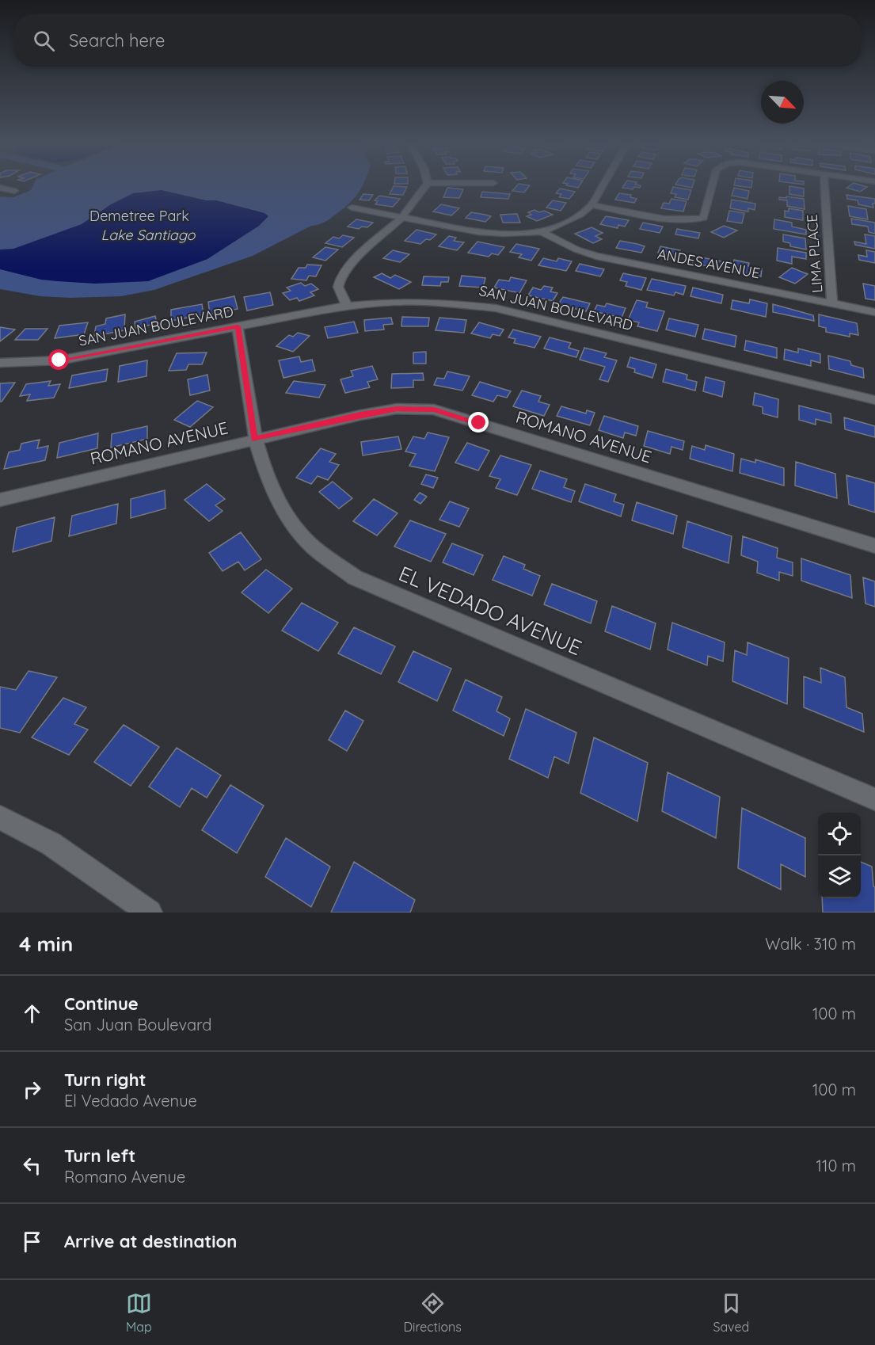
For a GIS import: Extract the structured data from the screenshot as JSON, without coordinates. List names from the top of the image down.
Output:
{
  "streets": {
    "street": [
      "LIMA PLACE",
      "ANDES AVENUE",
      "SAN JUAN BOULEVARD",
      "ROMANO AVENUE",
      "EL VEDADO AVENUE"
    ]
  },
  "crossings": [
    ["LIMA PLACE", "ANDES AVENUE"],
    ["SAN JUAN BOULEVARD", "EL VEDADO AVENUE"],
    ["ROMANO AVENUE", "EL VEDADO AVENUE"]
  ],
  "water": ["Lake Santiago"],
  "parks": ["Demetree Park"],
  "north": "bottom right",
  "page": {
    "search": "Search here",
    "heading": ["4 min", "Walk · 310 m"],
    "list": [
      ["Continue", "San Juan Boulevard", "100 m"],
      ["Turn right", "El Vedado Avenue", "100 m"],
      ["Turn left", "Romano Avenue", "110 m"],
      "Arrive at destination"
    ],
    "nav": ["Map", "Directions", "Saved"]
  }
}
